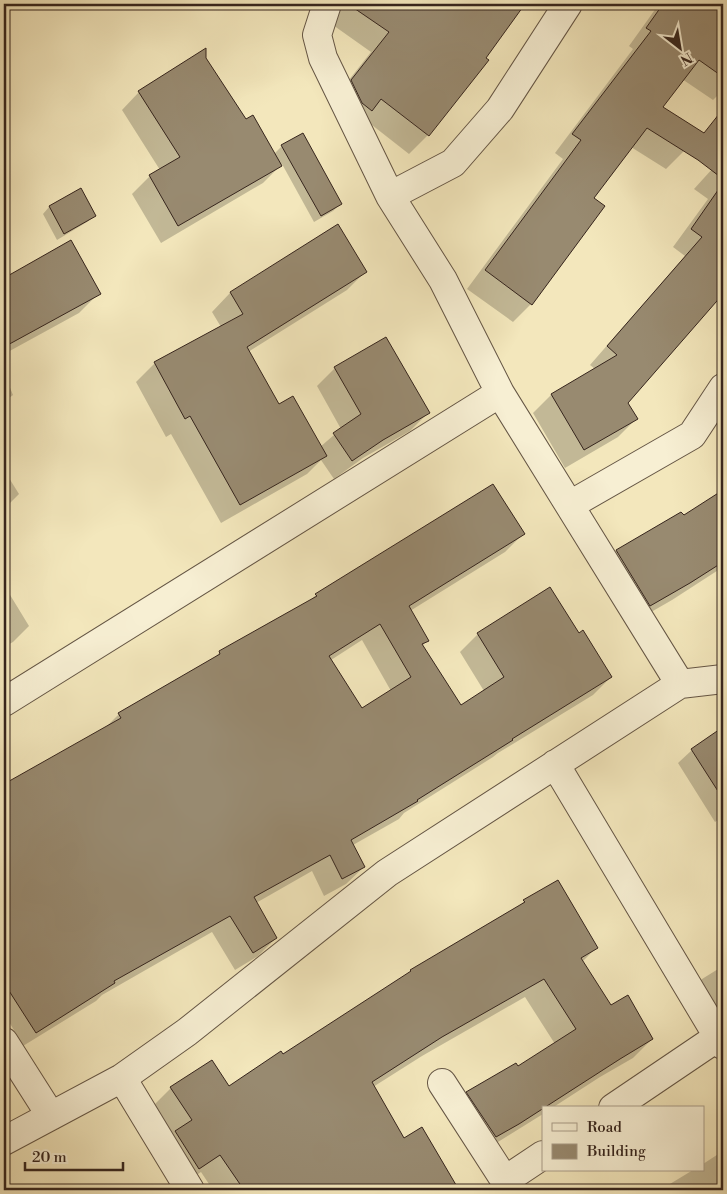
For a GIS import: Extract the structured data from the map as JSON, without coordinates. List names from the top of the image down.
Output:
{
  "legend": ["Road", "Building"],
  "scale_bar": "20 m",
  "north": "bottom right"
}
